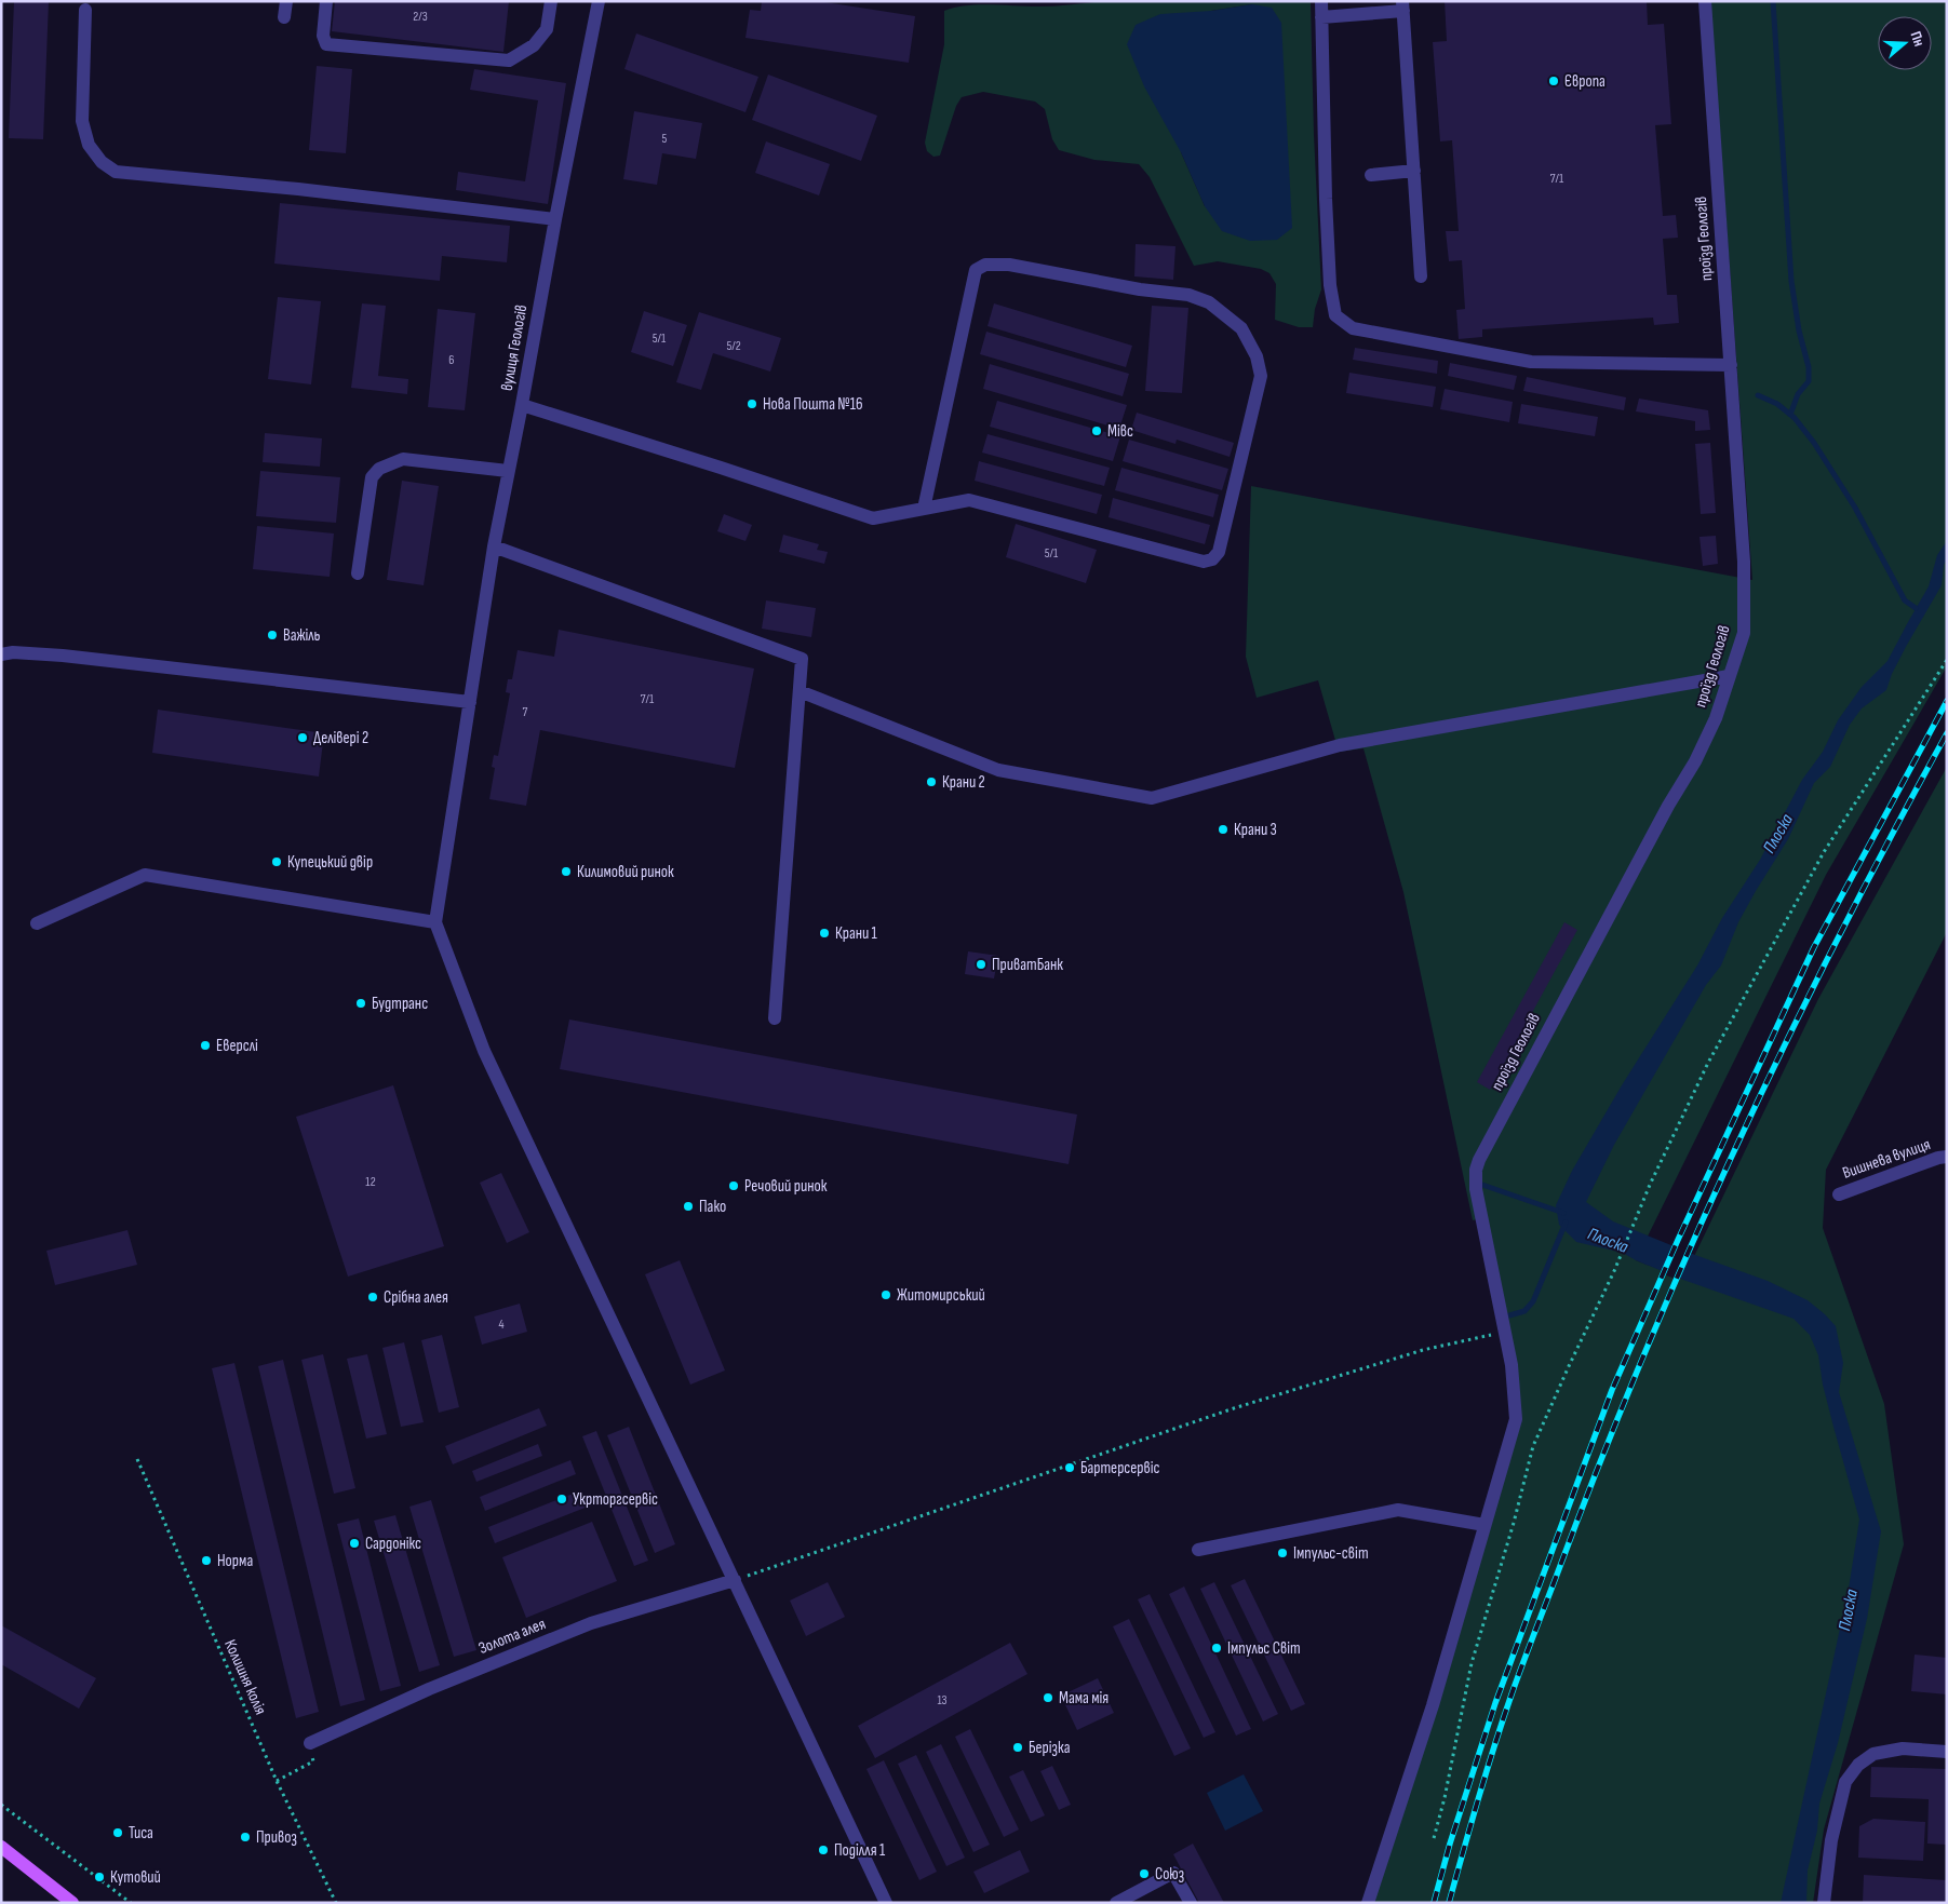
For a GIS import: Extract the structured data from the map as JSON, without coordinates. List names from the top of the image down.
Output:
{
  "streets": {
    "street": [
      "проїзд Геологів",
      "вулиця Геологів",
      "Вишнева вулиця",
      "Золота алея"
    ],
    "path": ["Колишня колія"]
  },
  "water": ["Плоска"],
  "places": [
    "Європа",
    "Нова Пошта №16",
    "Мівс",
    "Важіль",
    "Делівері 2",
    "Крани 2",
    "Крани 3",
    "Купецький двір",
    "Килимовий ринок",
    "Крани 1",
    "ПриватБанк",
    "Будтранс",
    "Еверслі",
    "Речовий ринок",
    "Пако",
    "Житомирський",
    "Срібна алея",
    "Бартерсервіс",
    "Укрторгсервіс",
    "Сардонікс",
    "Імпульс-світ",
    "Норма",
    "Імпульс Світ",
    "Мама мія",
    "Берізка",
    "Тиса",
    "Привоз",
    "Поділля 1",
    "Союз",
    "Кутовий"
  ],
  "house_numbers": [
    "2/3",
    "5",
    "7/1",
    "5/1",
    "5/2",
    "6",
    "5/1",
    "7/1",
    "7",
    "12",
    "4",
    "13"
  ],
  "north": "right"
}
